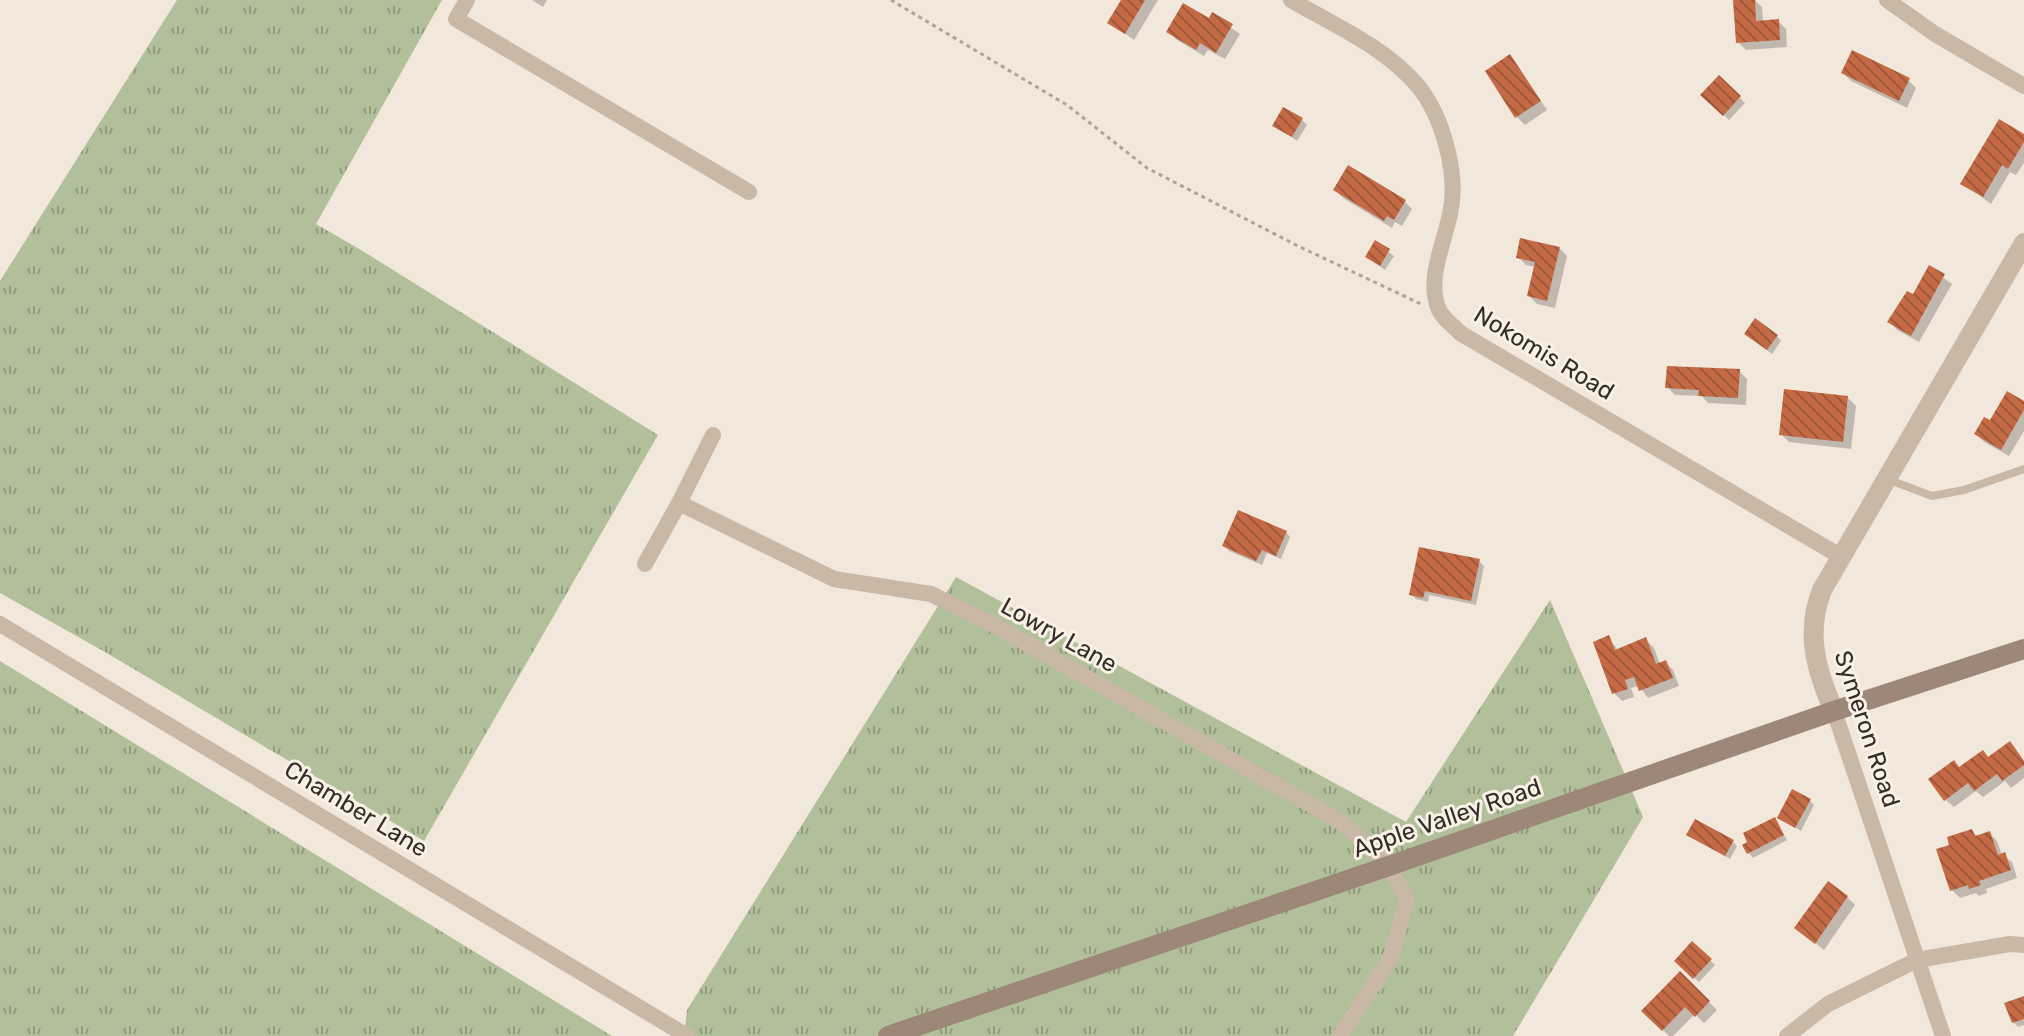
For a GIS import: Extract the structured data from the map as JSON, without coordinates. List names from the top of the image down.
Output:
{
  "streets": {
    "main road": ["Apple Valley Road"],
    "street": [
      "Nokomis Road",
      "Lowry Lane",
      "Symeron Road",
      "Chamber Lane"
    ]
  },
  "crossings": [
    ["Nokomis Road", "Symeron Road"],
    ["Lowry Lane", "Apple Valley Road"],
    ["Symeron Road", "Apple Valley Road"]
  ]
}
